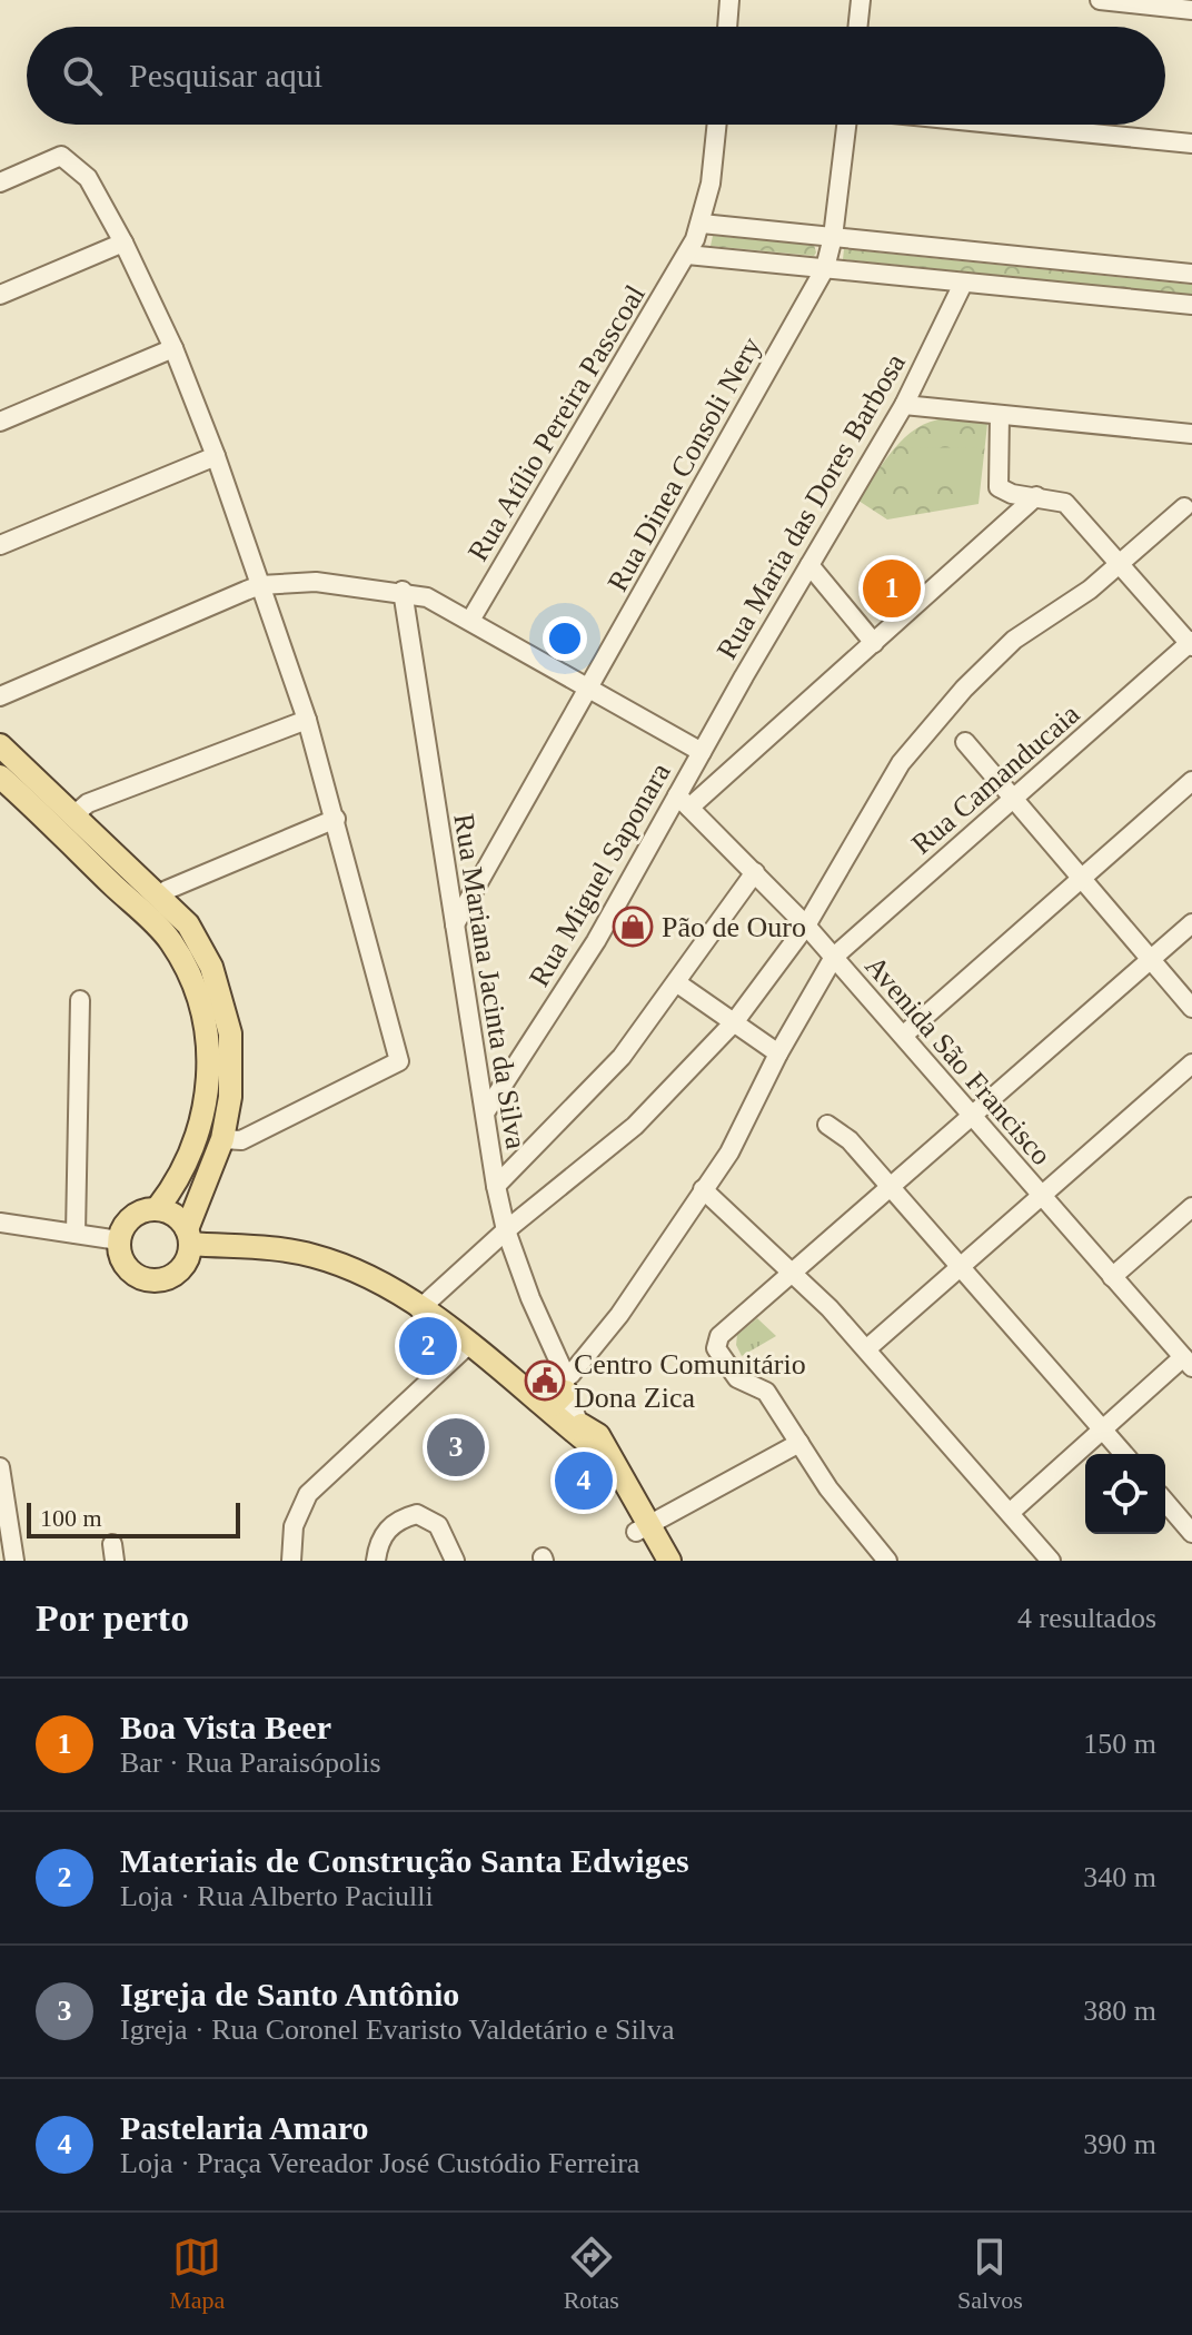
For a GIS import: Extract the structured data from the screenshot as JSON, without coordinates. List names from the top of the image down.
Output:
{
  "streets": {
    "street": [
      "Rua Atílio Pereira Passcoal",
      "Rua Dinea Consoli Nery",
      "Rua Maria das Dores Barbosa",
      "Rua Camanducaia",
      "Rua Miguel Saponara",
      "Rua Mariana Jacinta da Silva",
      "Avenida São Francisco"
    ]
  },
  "crossings": [
    ["Rua Dinea Consoli Nery", "Rua Mariana Jacinta da Silva"],
    ["Rua Maria das Dores Barbosa", "Rua Miguel Saponara"],
    ["Rua Camanducaia", "Rua Mariana Jacinta da Silva"],
    ["Rua Camanducaia", "Avenida São Francisco"],
    ["Rua Miguel Saponara", "Rua Mariana Jacinta da Silva"],
    ["Rua Miguel Saponara", "Avenida São Francisco"]
  ],
  "places": {
    "shop": ["Pão de Ouro"],
    "public building": ["Centro Comunitário Dona Zica"]
  },
  "scale_bar": "100 m",
  "page": {
    "search": "Pesquisar aqui",
    "pins": [
      "1",
      "2",
      "3",
      "4"
    ],
    "scale": "100 m",
    "heading": ["Por perto", "4 resultados"],
    "list": [
      {
        "mark": "1",
        "name": "Boa Vista Beer",
        "note": "Bar · Rua Paraisópolis",
        "value": "150 m"
      },
      {
        "mark": "2",
        "name": "Materiais de Construção Santa Edwiges",
        "note": "Loja · Rua Alberto Paciulli",
        "value": "340 m"
      },
      {
        "mark": "3",
        "name": "Igreja de Santo Antônio",
        "note": "Igreja · Rua Coronel Evaristo Valdetário e Silva",
        "value": "380 m"
      },
      {
        "mark": "4",
        "name": "Pastelaria Amaro",
        "note": "Loja · Praça Vereador José Custódio Ferreira",
        "value": "390 m"
      }
    ],
    "nav": ["Mapa", "Rotas", "Salvos"]
  }
}
